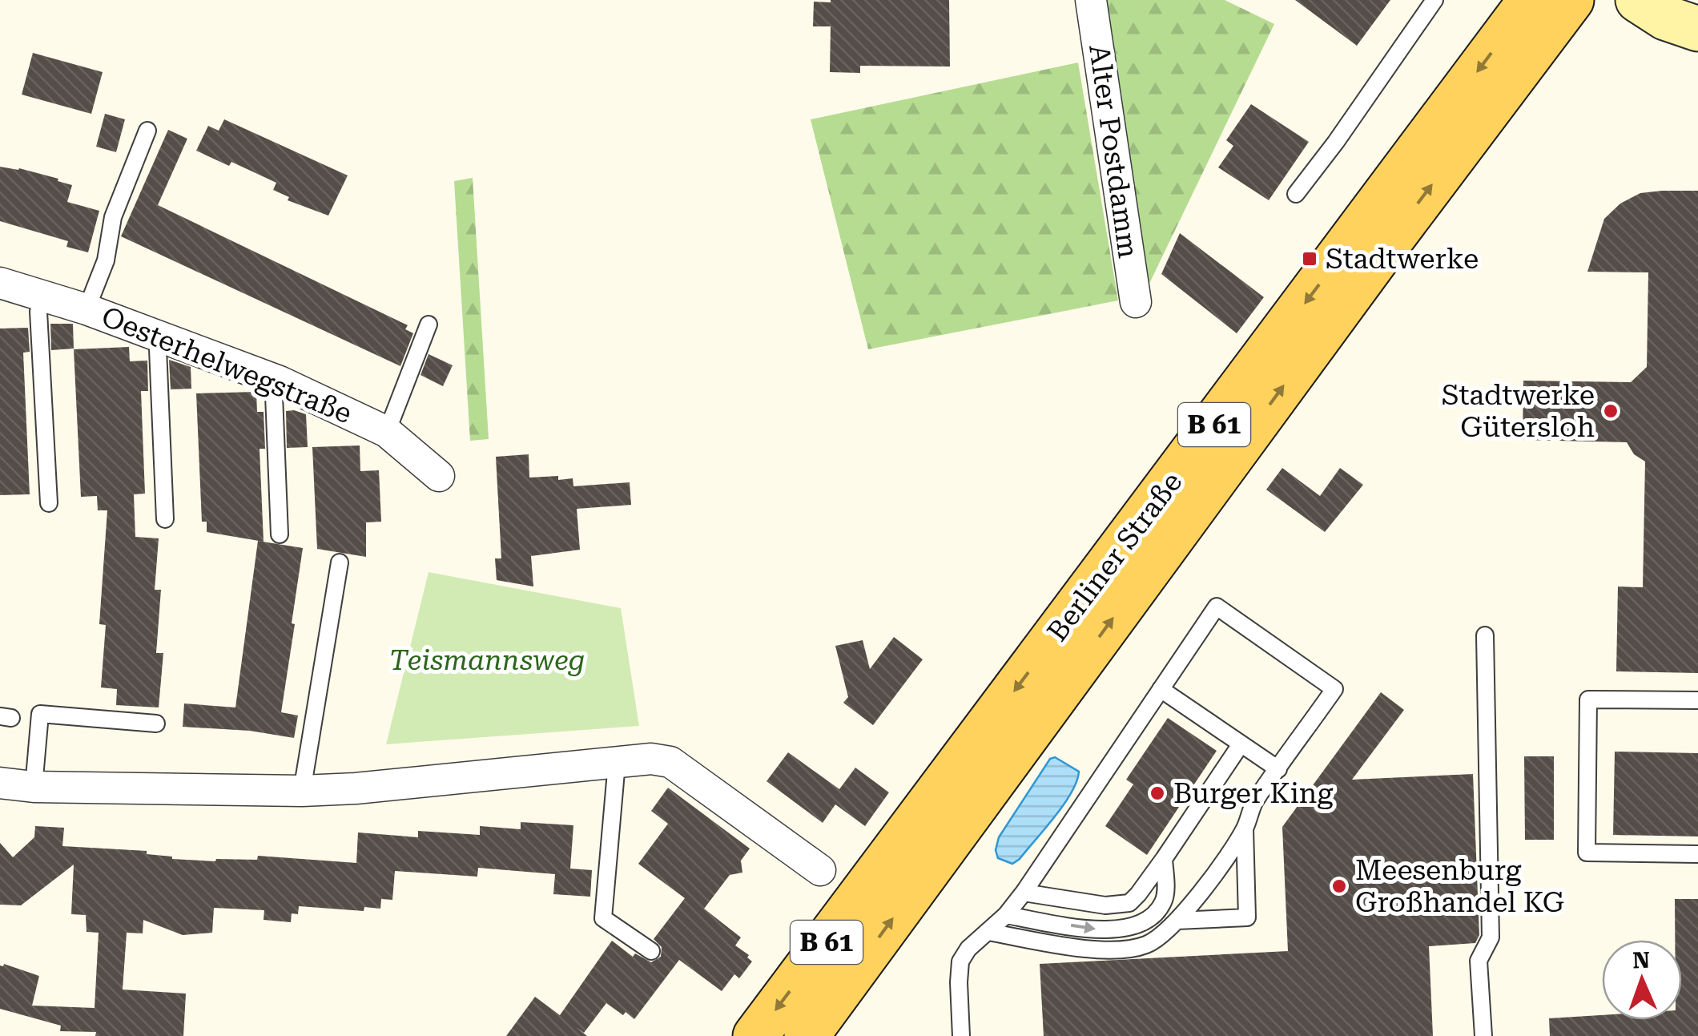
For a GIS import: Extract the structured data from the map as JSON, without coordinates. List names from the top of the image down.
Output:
{
  "streets": {
    "main road": ["B 61", "Berliner Straße"],
    "street": ["Alter Postdamm", "Oesterhelwegstraße"]
  },
  "parks": ["Teismannsweg"],
  "places": {
    "transit": ["Stadtwerke"],
    "other": ["Stadtwerke Gütersloh", "Burger King", "Meesenburg Großhandel KG"]
  },
  "north": "top"
}
